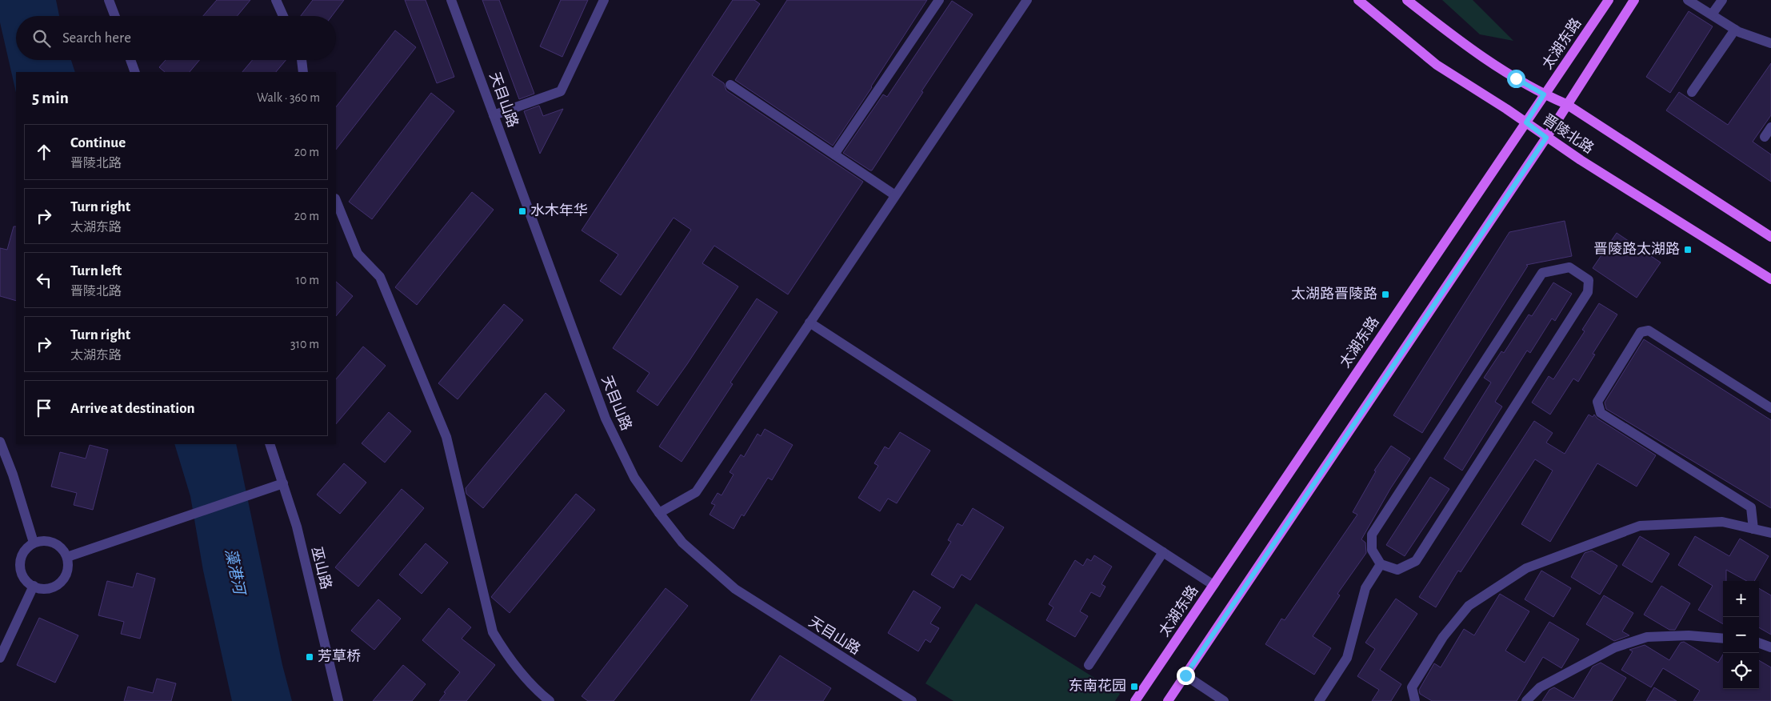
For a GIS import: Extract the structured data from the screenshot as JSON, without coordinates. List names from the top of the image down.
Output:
{
  "streets": {
    "main road": ["太湖东路", "晋陵北路"],
    "street": ["天目山路", "巫山路"]
  },
  "crossings": [
    ["太湖东路", "晋陵北路"]
  ],
  "water": ["藻港河"],
  "places": {
    "transit": [
      "水木年华",
      "晋陵路太湖路",
      "太湖路晋陵路",
      "芳草桥",
      "东南花园"
    ]
  },
  "page": {
    "search": "Search here",
    "heading": ["5 min", "Walk · 360 m"],
    "list": [
      ["Continue", "晋陵北路", "20 m"],
      ["Turn right", "太湖东路", "20 m"],
      ["Turn left", "晋陵北路", "10 m"],
      ["Turn right", "太湖东路", "310 m"],
      "Arrive at destination"
    ],
    "map_buttons": ["+", "−"]
  }
}
